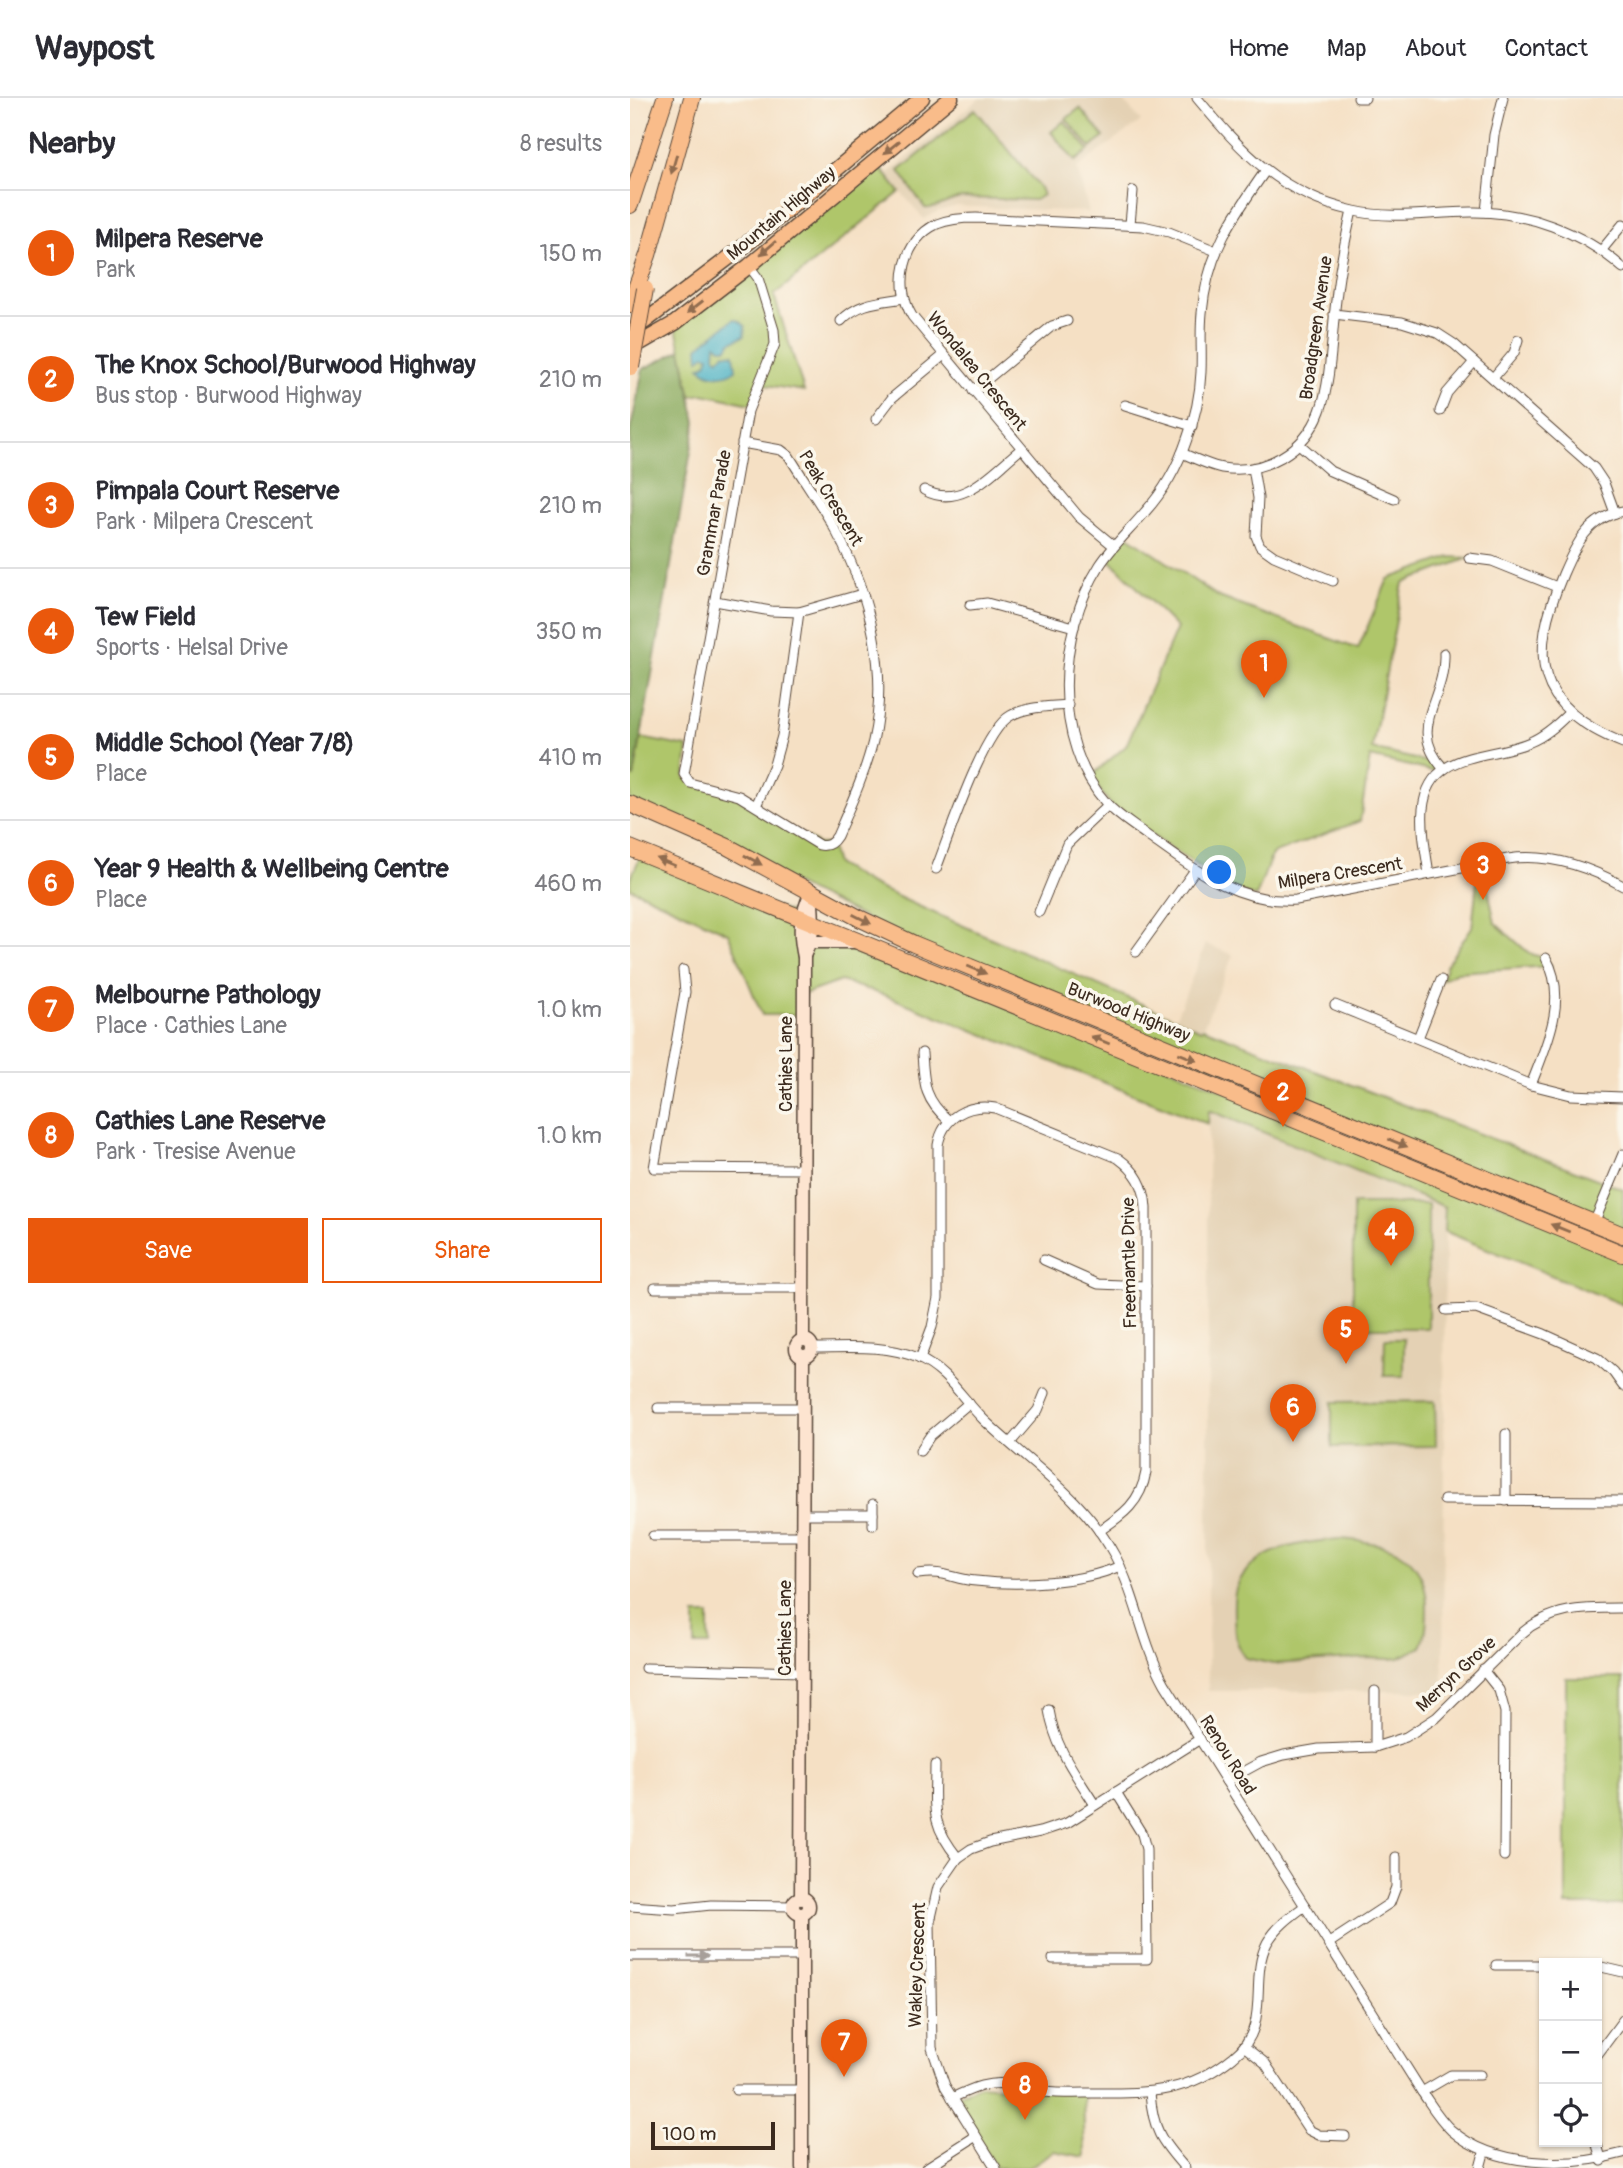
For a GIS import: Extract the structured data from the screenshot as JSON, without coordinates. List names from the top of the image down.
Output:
{
  "streets": {
    "highway": ["Burwood Highway"],
    "main road": ["Mountain Highway"],
    "street": [
      "Broadgreen Avenue",
      "Wondalea Crescent",
      "Peak Crescent",
      "Grammar Parade",
      "Milpera Crescent",
      "Cathies Lane",
      "Freemantle Drive",
      "Merryn Grove",
      "Renou Road",
      "Wakley Crescent"
    ]
  },
  "crossings": [
    ["Mountain Highway", "Grammar Parade"],
    ["Broadgreen Avenue", "Milpera Crescent"],
    ["Wondalea Crescent", "Milpera Crescent"],
    ["Peak Crescent", "Grammar Parade"],
    ["Burwood Highway", "Cathies Lane"],
    ["Cathies Lane", "Renou Road"],
    ["Freemantle Drive", "Renou Road"],
    ["Merryn Grove", "Renou Road"],
    ["Renou Road", "Wakley Crescent"]
  ],
  "scale_bar": "100 m",
  "page": {
    "header": "Waypost",
    "nav": [
      "Home",
      "Map",
      "About",
      "Contact"
    ],
    "heading": ["Nearby", "8 results"],
    "list": [
      {
        "mark": "1",
        "name": "Milpera Reserve",
        "note": "Park",
        "value": "150 m"
      },
      {
        "mark": "2",
        "name": "The Knox School/Burwood Highway",
        "note": "Bus stop · Burwood Highway",
        "value": "210 m"
      },
      {
        "mark": "3",
        "name": "Pimpala Court Reserve",
        "note": "Park · Milpera Crescent",
        "value": "210 m"
      },
      {
        "mark": "4",
        "name": "Tew Field",
        "note": "Sports · Helsal Drive",
        "value": "350 m"
      },
      {
        "mark": "5",
        "name": "Middle School (Year 7/8)",
        "note": "Place",
        "value": "410 m"
      },
      {
        "mark": "6",
        "name": "Year 9 Health & Wellbeing Centre",
        "note": "Place",
        "value": "460 m"
      },
      {
        "mark": "7",
        "name": "Melbourne Pathology",
        "note": "Place · Cathies Lane",
        "value": "1.0 km"
      },
      {
        "mark": "8",
        "name": "Cathies Lane Reserve",
        "note": "Park · Tresise Avenue",
        "value": "1.0 km"
      }
    ],
    "pins": [
      "1",
      "3",
      "2",
      "4",
      "5",
      "6",
      "7",
      "8"
    ],
    "buttons": ["Save", "Share"],
    "map_buttons": ["+", "−"],
    "scale": "100 m"
  }
}
